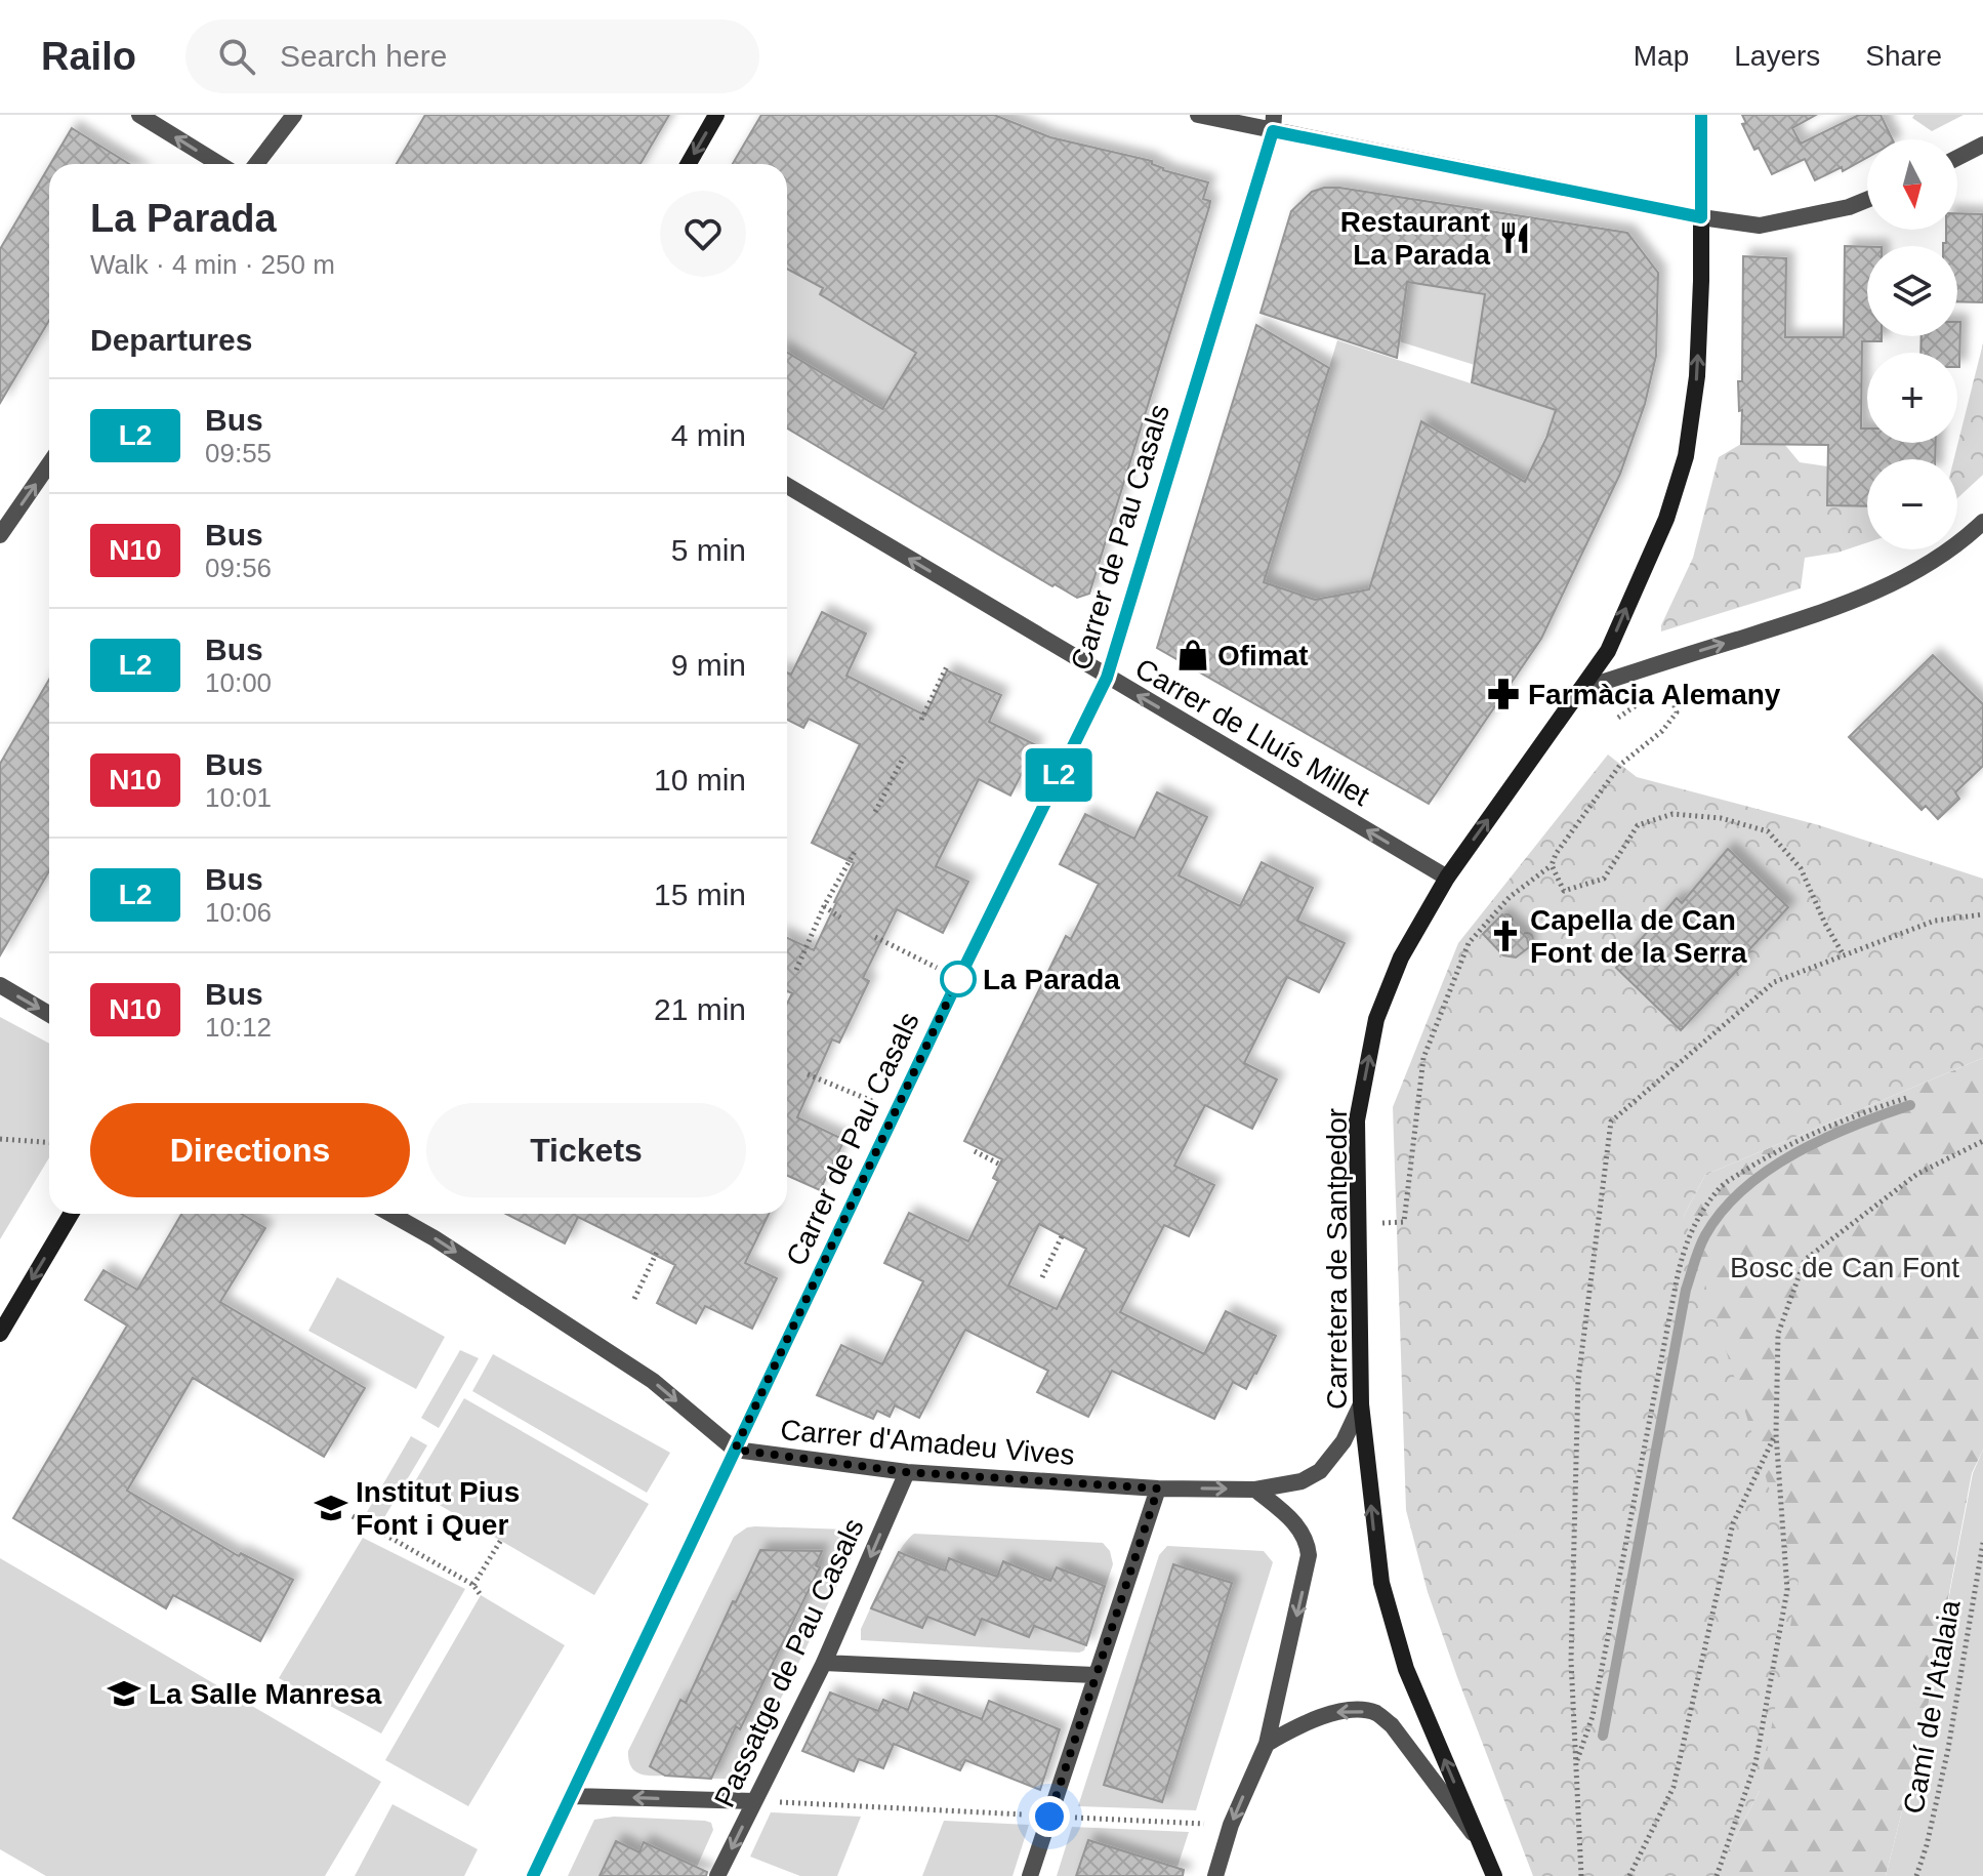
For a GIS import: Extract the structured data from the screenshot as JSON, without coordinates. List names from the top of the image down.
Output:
{
  "streets": {
    "street": [
      "Carrer de Pau Casals",
      "Carrer de Lluís Millet",
      "Carretera de Santpedor",
      "Carrer d'Amadeu Vives",
      "Passatge de Pau Casals"
    ],
    "path": ["Camí de l'Atalaia"]
  },
  "crossings": [
    ["Carrer de Pau Casals", "Carrer de Lluís Millet"],
    ["Carrer de Pau Casals", "Carrer d'Amadeu Vives"],
    ["Carrer de Lluís Millet", "Carretera de Santpedor"],
    ["Carretera de Santpedor", "Carrer d'Amadeu Vives"],
    ["Carrer d'Amadeu Vives", "Passatge de Pau Casals"]
  ],
  "one_way": ["Carrer de Lluís Millet", "Carretera de Santpedor", "Passatge de Pau Casals"],
  "parks": ["Bosc de Can Font"],
  "places": {
    "restaurant": ["Restaurant La Parada"],
    "shop": ["Ofimat"],
    "pharmacy": ["Farmàcia Alemany"],
    "church": ["Capella de Can Font de la Serra"],
    "other": ["La Parada"],
    "school or university": ["Institut Pius Font i Quer", "La Salle Manresa"]
  },
  "lines": ["bus line L2"],
  "north": "bottom",
  "page": {
    "header": "Railo",
    "search": "Search here",
    "nav": ["Map", "Layers", "Share"],
    "on_map": "L2",
    "map_buttons": ["+", "−"],
    "heading": [
      ["La Parada", "Walk · 4 min · 250 m"],
      "Departures"
    ],
    "list": [
      {
        "mark": "L2",
        "name": "Bus",
        "note": "09:55",
        "value": "4 min"
      },
      {
        "mark": "N10",
        "name": "Bus",
        "note": "09:56",
        "value": "5 min"
      },
      {
        "mark": "L2",
        "name": "Bus",
        "note": "10:00",
        "value": "9 min"
      },
      {
        "mark": "N10",
        "name": "Bus",
        "note": "10:01",
        "value": "10 min"
      },
      {
        "mark": "L2",
        "name": "Bus",
        "note": "10:06",
        "value": "15 min"
      },
      {
        "mark": "N10",
        "name": "Bus",
        "note": "10:12",
        "value": "21 min"
      }
    ],
    "buttons": ["Directions", "Tickets"]
  }
}
